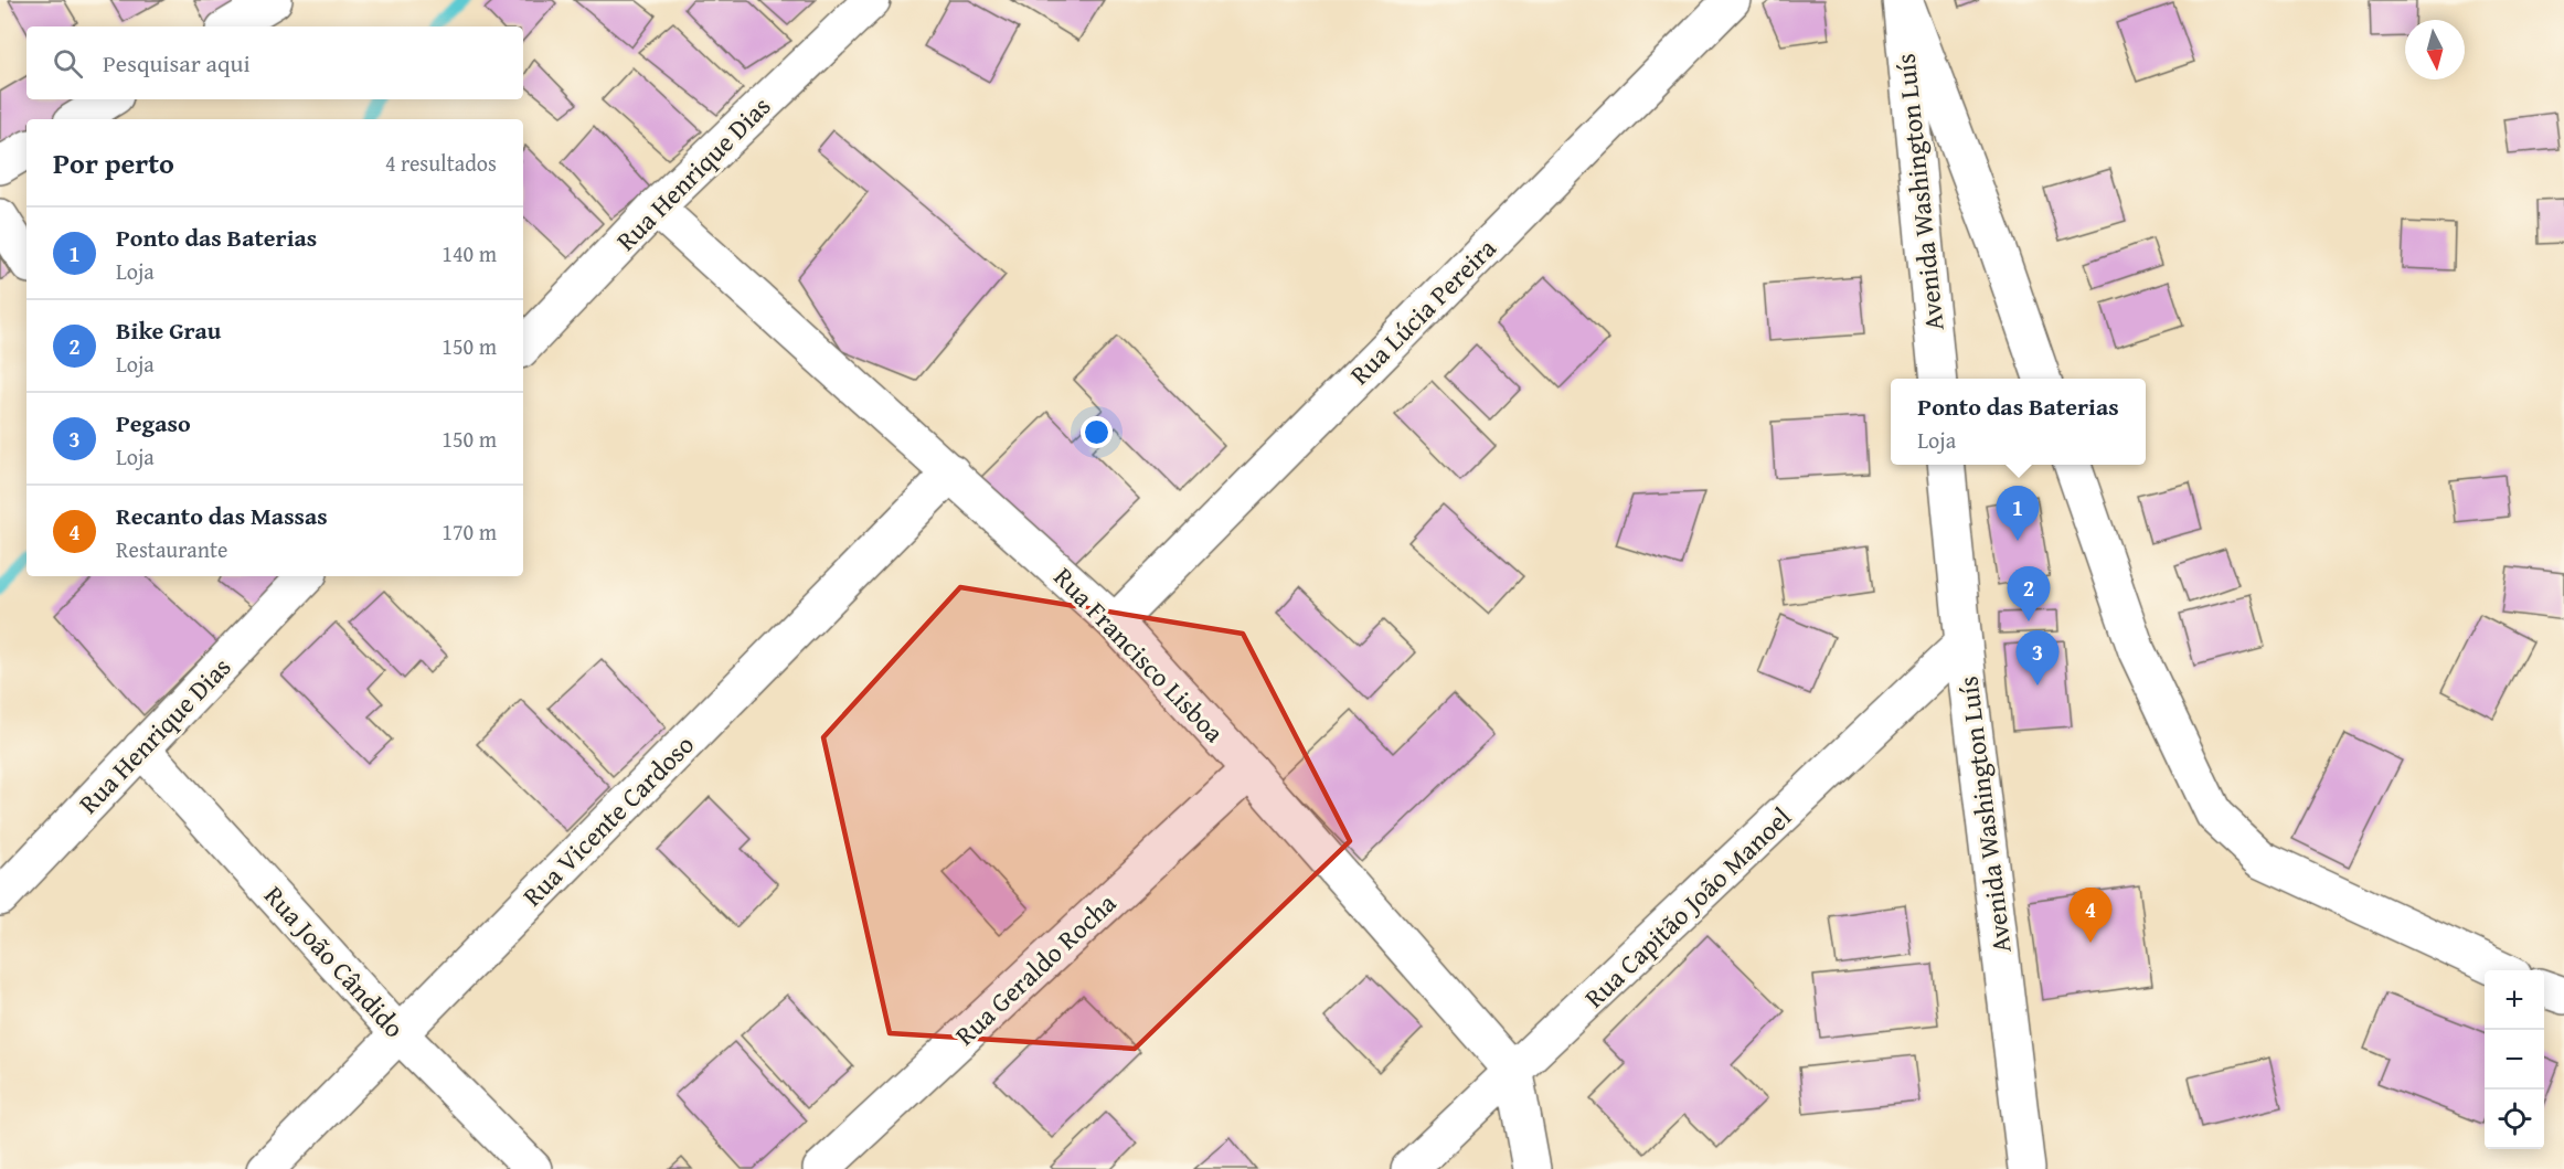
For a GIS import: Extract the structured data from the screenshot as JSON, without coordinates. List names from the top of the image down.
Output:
{
  "streets": {
    "street": [
      "Rua Henrique Dias",
      "Avenida Washington Luís",
      "Rua Lúcia Pereira",
      "Rua Francisco Lisboa",
      "Rua Vicente Cardoso",
      "Rua Capitão João Manoel",
      "Rua João Cândido",
      "Rua Geraldo Rocha"
    ]
  },
  "crossings": [
    ["Rua Henrique Dias", "Rua Francisco Lisboa"],
    ["Rua Henrique Dias", "Rua João Cândido"],
    ["Avenida Washington Luís", "Rua Capitão João Manoel"],
    ["Rua Lúcia Pereira", "Rua Francisco Lisboa"],
    ["Rua Francisco Lisboa", "Rua Vicente Cardoso"],
    ["Rua Francisco Lisboa", "Rua Capitão João Manoel"],
    ["Rua Francisco Lisboa", "Rua Geraldo Rocha"],
    ["Rua Vicente Cardoso", "Rua João Cândido"]
  ],
  "north": "bottom",
  "page": {
    "search": "Pesquisar aqui",
    "heading": ["Por perto", "4 resultados"],
    "list": [
      {
        "mark": "1",
        "name": "Ponto das Baterias",
        "note": "Loja",
        "value": "140 m"
      },
      {
        "mark": "2",
        "name": "Bike Grau",
        "note": "Loja",
        "value": "150 m"
      },
      {
        "mark": "3",
        "name": "Pegaso",
        "note": "Loja",
        "value": "150 m"
      },
      {
        "mark": "4",
        "name": "Recanto das Massas",
        "note": "Restaurante",
        "value": "170 m"
      }
    ],
    "popup": ["Ponto das Baterias", "Loja"],
    "pins": [
      "1",
      "2",
      "3",
      "4"
    ],
    "map_buttons": ["+", "−"]
  }
}
